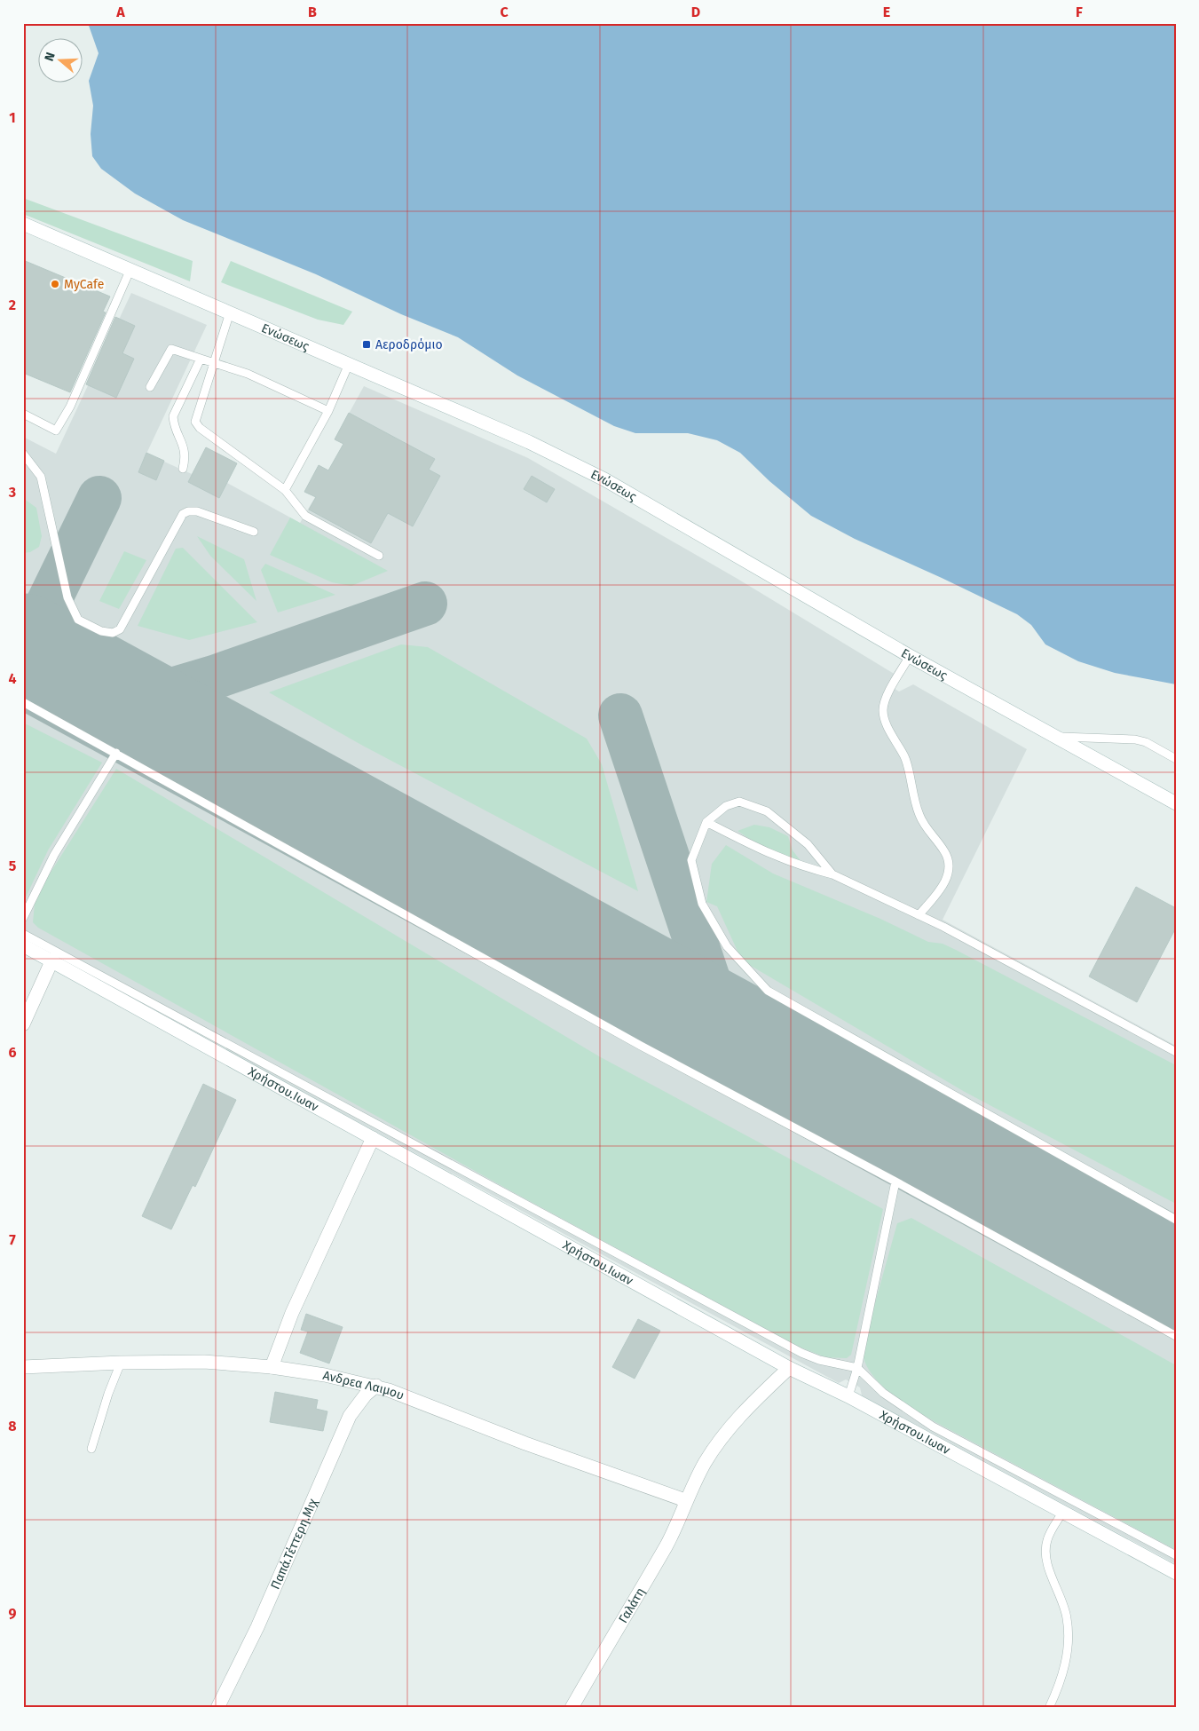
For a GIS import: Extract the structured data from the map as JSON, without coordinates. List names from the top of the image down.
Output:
{
  "streets": {
    "street": [
      "Ενώσεως",
      "Χρήστου.Ιωαν",
      "Ανδρεα Λαιμου",
      "Παπά.Τέττερη.Μιχ",
      "Γαλάτη"
    ]
  },
  "crossings": [
    ["Χρήστου.Ιωαν", "Γαλάτη"],
    ["Ανδρεα Λαιμου", "Παπά.Τέττερη.Μιχ"],
    ["Ανδρεα Λαιμου", "Γαλάτη"]
  ],
  "places": {
    "other": ["MyCafe"],
    "transit": ["Αεροδρόμιο"]
  },
  "north": "left",
  "grid": {
    "columns": [
      "A",
      "B",
      "C",
      "D",
      "E",
      "F"
    ],
    "rows": [
      "1",
      "2",
      "3",
      "4",
      "5",
      "6",
      "7",
      "8",
      "9"
    ]
  }
}
